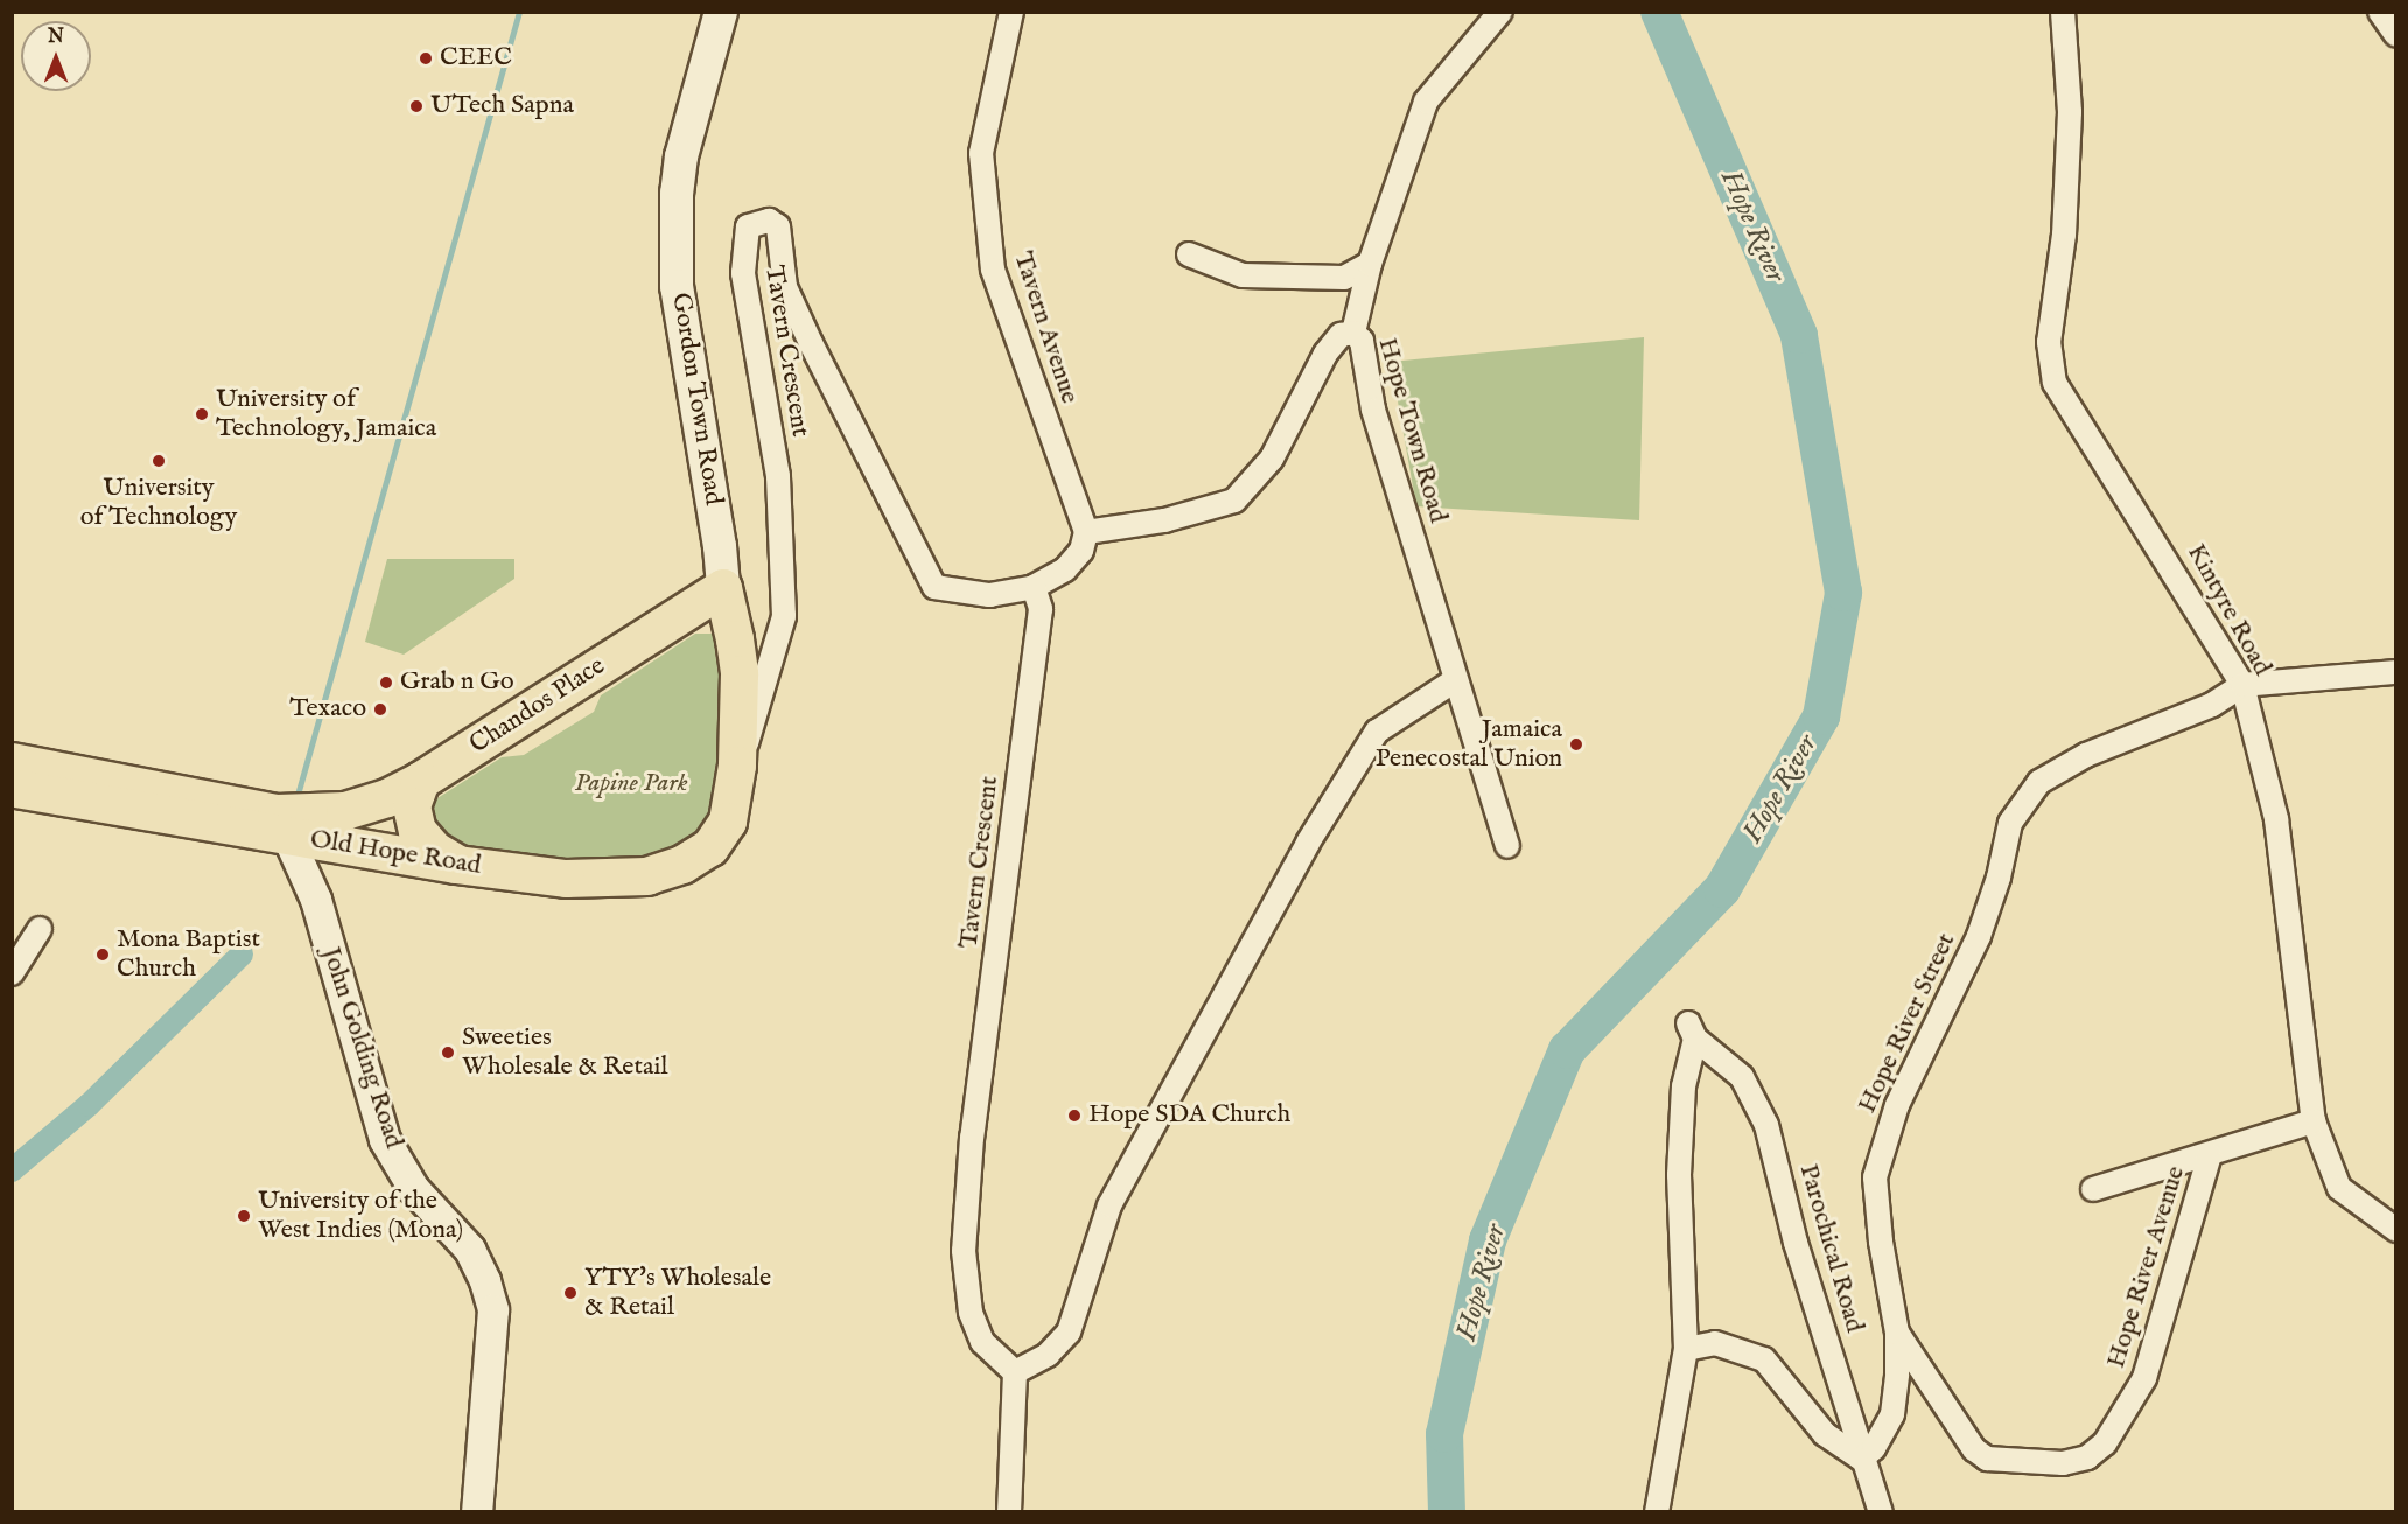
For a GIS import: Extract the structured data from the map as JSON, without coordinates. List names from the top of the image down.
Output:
{
  "streets": {
    "main road": ["Gordon Town Road", "Chandos Place", "Old Hope Road"],
    "street": [
      "Tavern Avenue",
      "Tavern Crescent",
      "Hope Town Road",
      "Kintyre Road",
      "Hope River Street",
      "John Golding Road",
      "Parochical Road",
      "Hope River Avenue"
    ]
  },
  "crossings": [
    ["Tavern Avenue", "Hope Town Road"],
    ["Tavern Crescent", "Gordon Town Road"],
    ["Tavern Crescent", "Old Hope Road"],
    ["Gordon Town Road", "Chandos Place"],
    ["Gordon Town Road", "Old Hope Road"],
    ["Kintyre Road", "Hope River Street"],
    ["Chandos Place", "Old Hope Road"],
    ["Old Hope Road", "John Golding Road"],
    ["Hope River Street", "Parochical Road"],
    ["Hope River Street", "Hope River Avenue"]
  ],
  "water": ["Hope River"],
  "parks": ["Papine Park"],
  "places": [
    "CEEC",
    "UTech Sapna",
    "University of Technology, Jamaica",
    "University of Technology",
    "Grab n Go",
    "Texaco",
    "Jamaica Penecostal Union",
    "Mona Baptist Church",
    "Sweeties Wholesale & Retail",
    "Hope SDA Church",
    "University of the West Indies (Mona)",
    "YTY's Wholesale & Retail"
  ],
  "north": "top"
}
